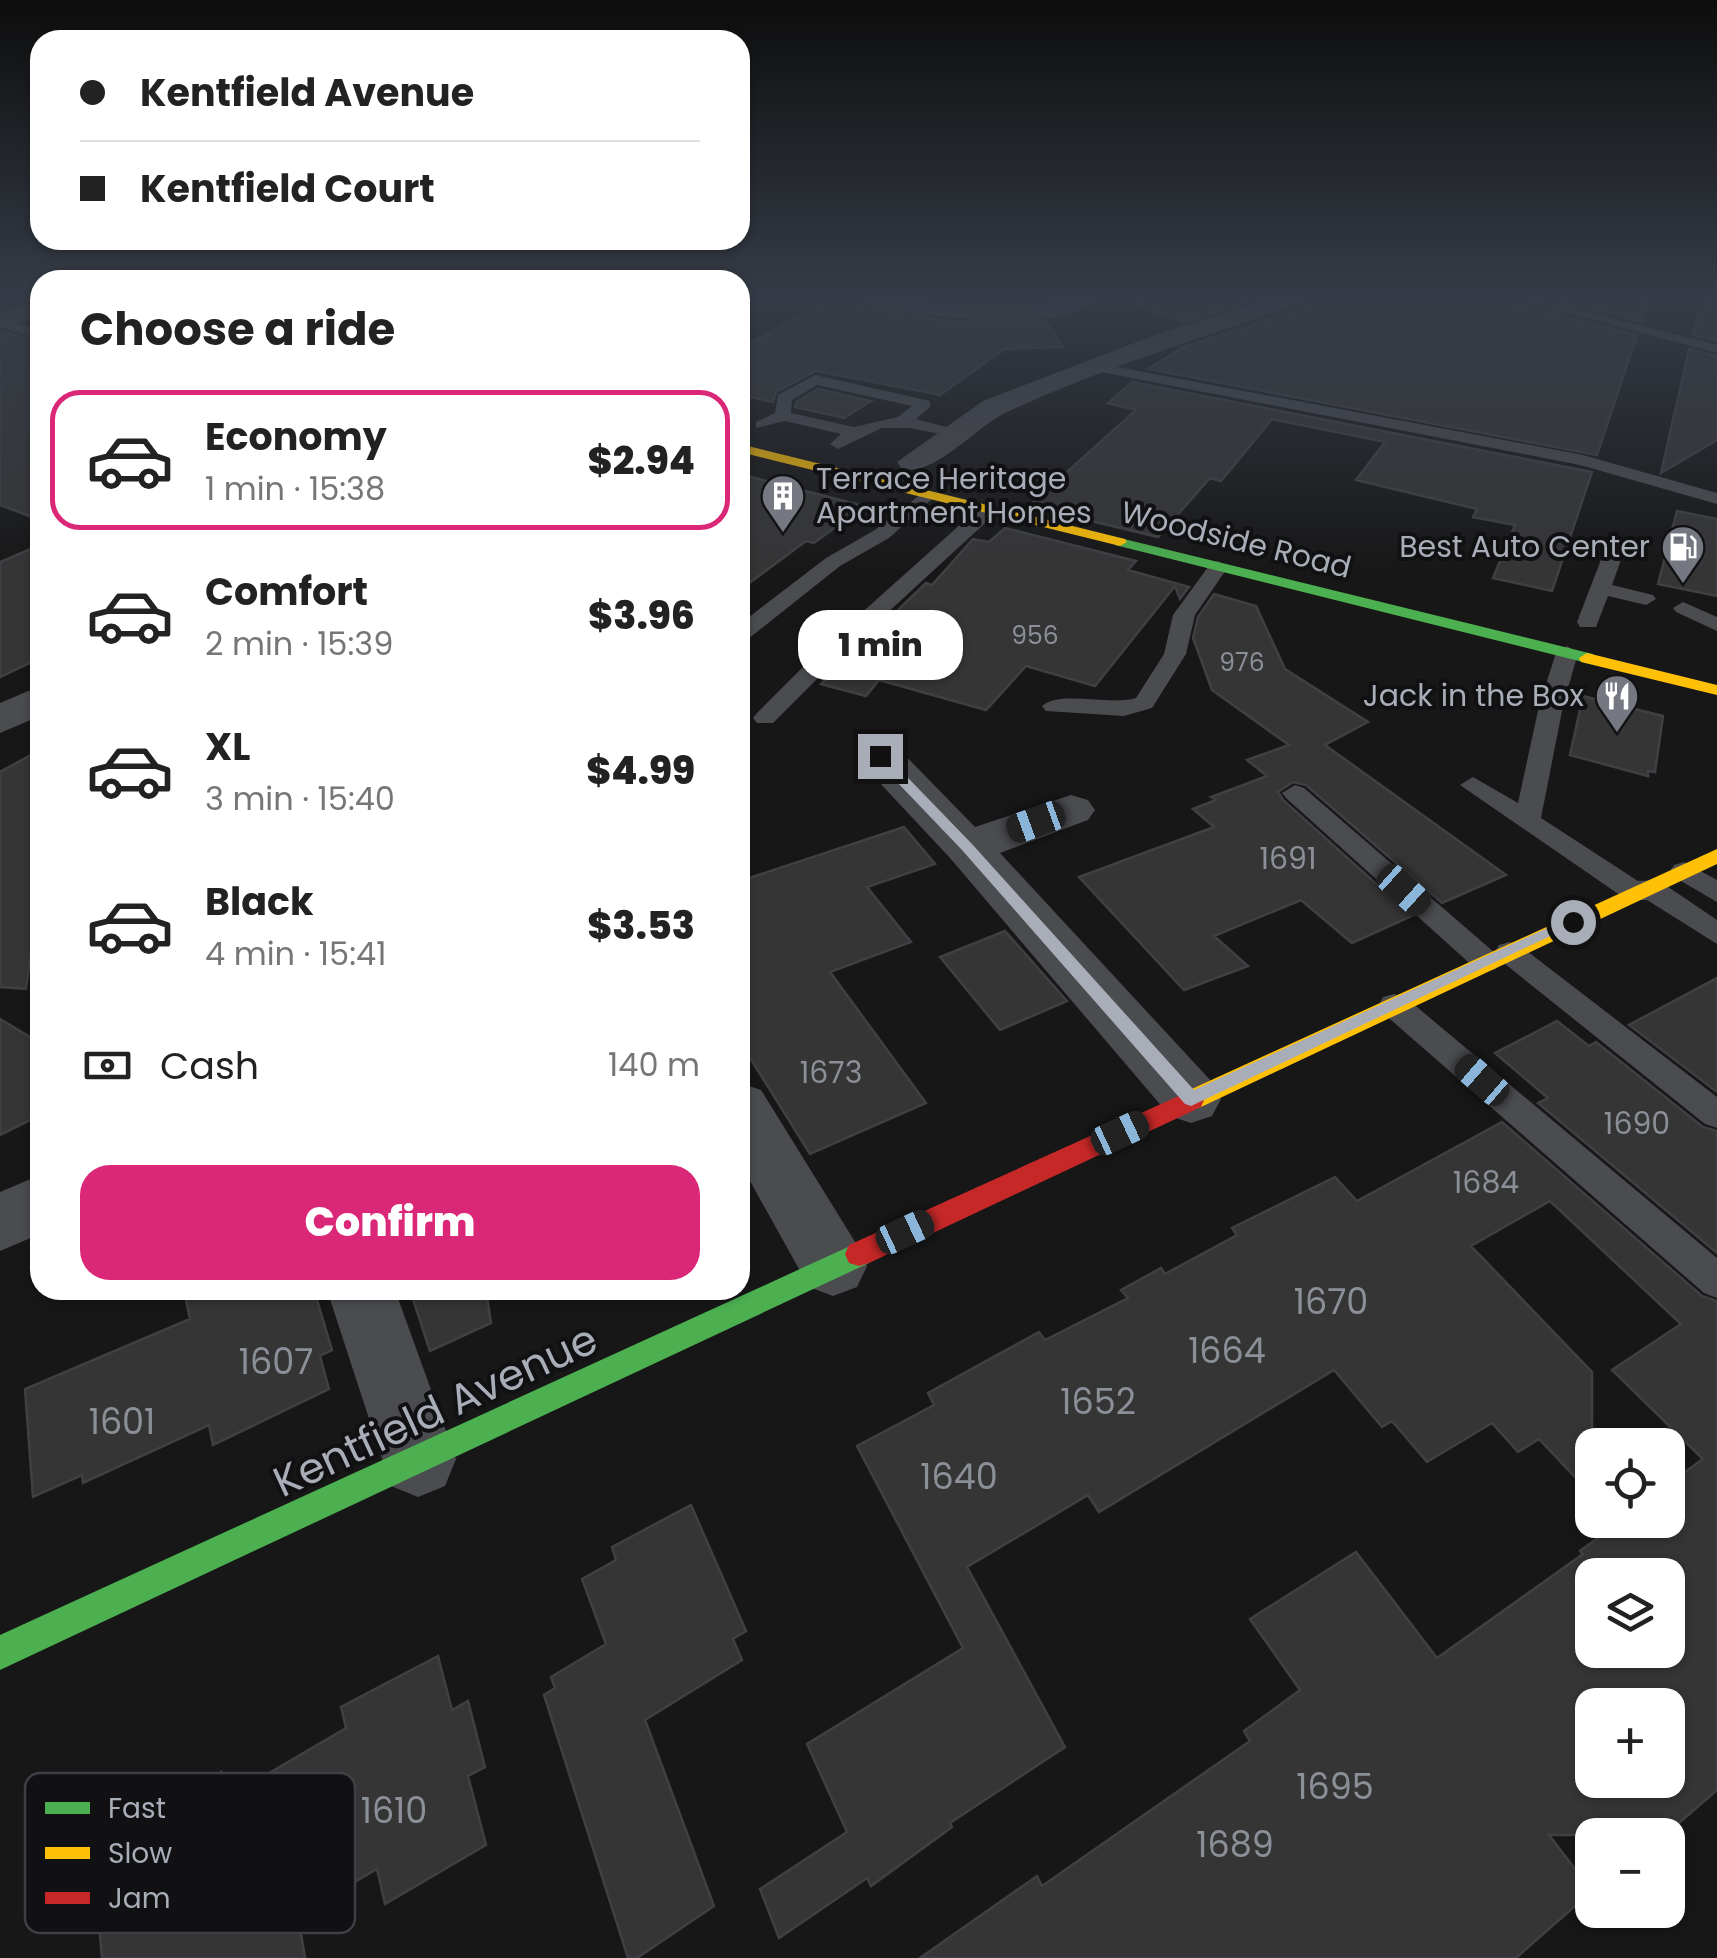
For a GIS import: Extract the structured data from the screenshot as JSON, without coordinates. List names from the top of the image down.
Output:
{
  "streets": {
    "main road": ["Woodside Road", "Kentfield Avenue"]
  },
  "places": {
    "building": ["Terrace Heritage Apartment Homes"],
    "fuel station": ["Best Auto Center"],
    "restaurant": ["Jack in the Box"]
  },
  "house_numbers": [
    "956",
    "976",
    "1691",
    "1673",
    "1690",
    "1684",
    "1670",
    "1664",
    "1607",
    "1652",
    "1601",
    "1640",
    "1695",
    "1610",
    "1689"
  ],
  "legend": ["Fast", "Slow", "Jam"],
  "page": {
    "banner": ["Kentfield Avenue", "Kentfield Court"],
    "heading": "Choose a ride",
    "list": [
      {
        "name": "Economy",
        "note": "1 min · 15:38",
        "value": "$2.94"
      },
      {
        "name": "Comfort",
        "note": "2 min · 15:39",
        "value": "$3.96"
      },
      {
        "name": "XL",
        "note": "3 min · 15:40",
        "value": "$4.99"
      },
      {
        "name": "Black",
        "note": "4 min · 15:41",
        "value": "$3.53"
      }
    ],
    "bubble": "1 min",
    "pay": ["Cash", "140 m"],
    "buttons": "Confirm",
    "map_buttons": ["+", "−"]
  }
}
